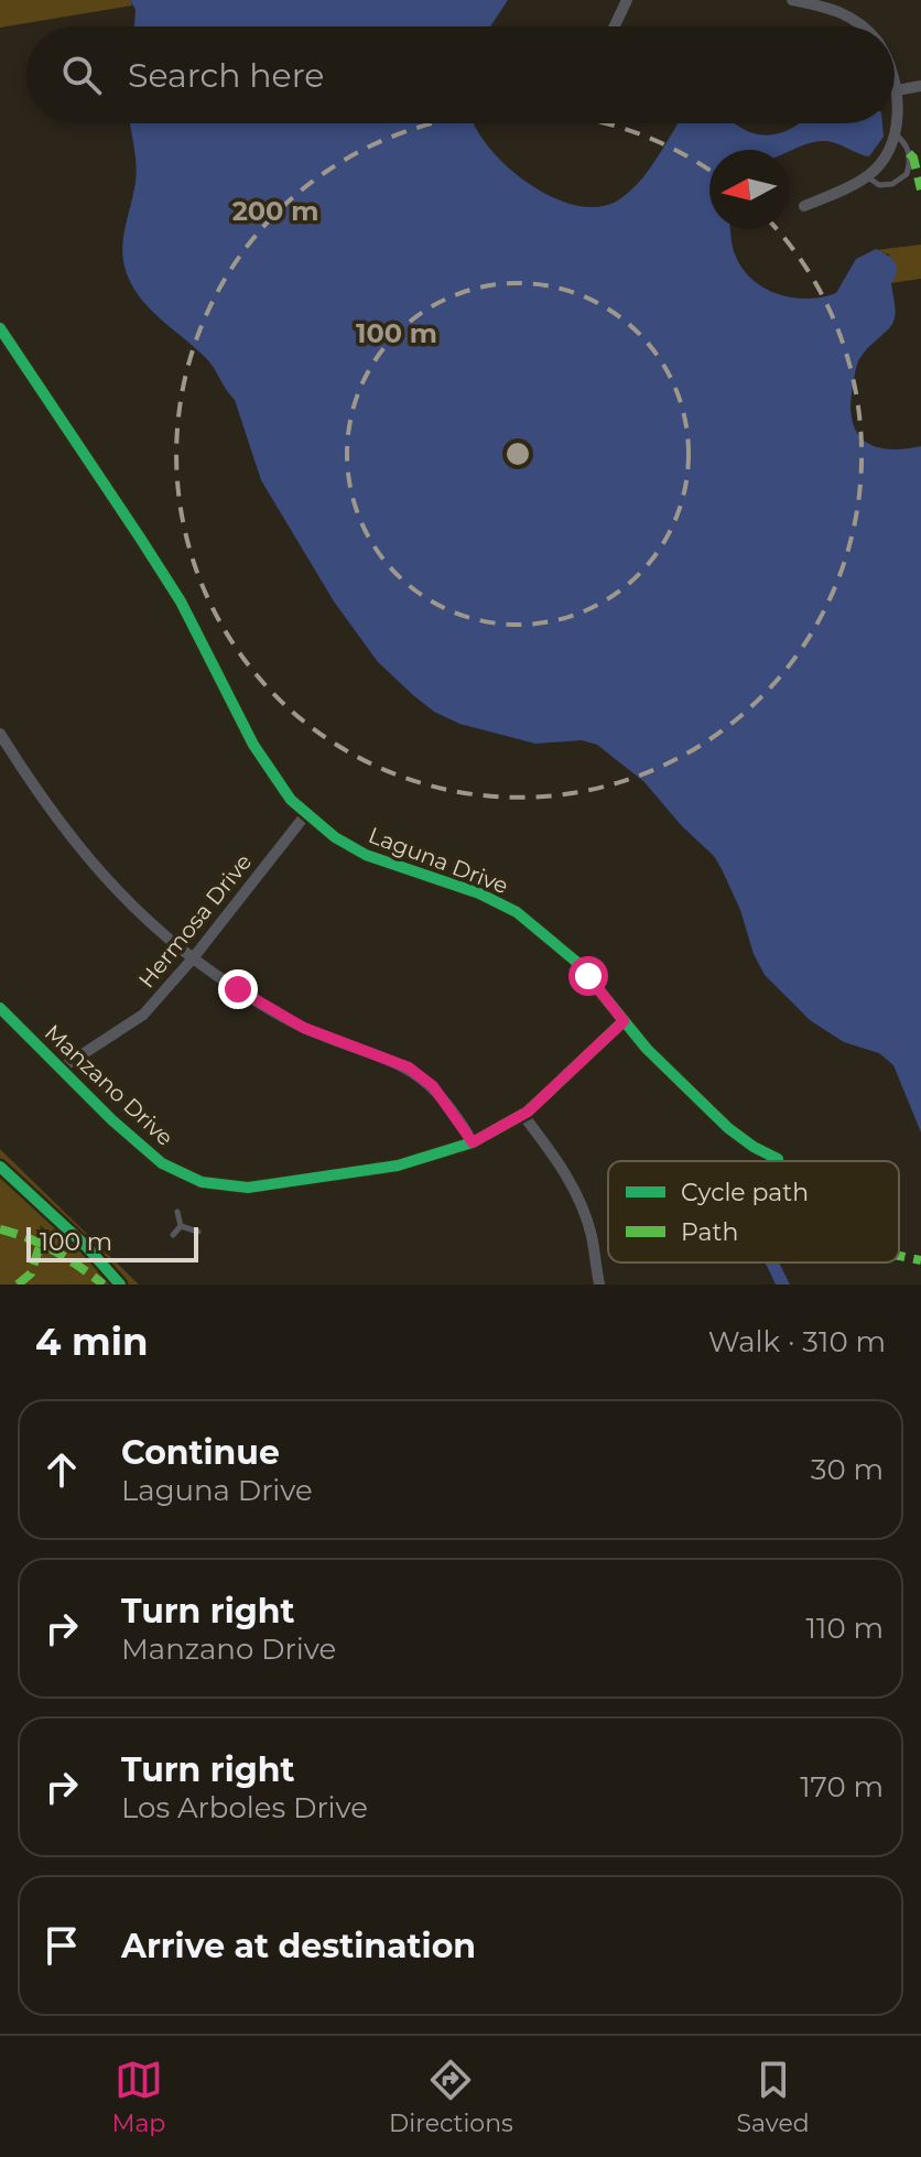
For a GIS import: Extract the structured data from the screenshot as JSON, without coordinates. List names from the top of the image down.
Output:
{
  "streets": {
    "street": ["Laguna Drive", "Hermosa Drive", "Manzano Drive"]
  },
  "crossings": [
    ["Laguna Drive", "Hermosa Drive"],
    ["Laguna Drive", "Manzano Drive"],
    ["Hermosa Drive", "Manzano Drive"]
  ],
  "legend": ["Cycle path", "Path"],
  "scale_bar": "100 m",
  "north": "left",
  "page": {
    "search": "Search here",
    "scale": "100 m",
    "heading": ["4 min", "Walk · 310 m"],
    "list": [
      ["Continue", "Laguna Drive", "30 m"],
      ["Turn right", "Manzano Drive", "110 m"],
      ["Turn right", "Los Arboles Drive", "170 m"],
      "Arrive at destination"
    ],
    "nav": ["Map", "Directions", "Saved"]
  },
  "rings": ["200 m", "100 m"]
}
